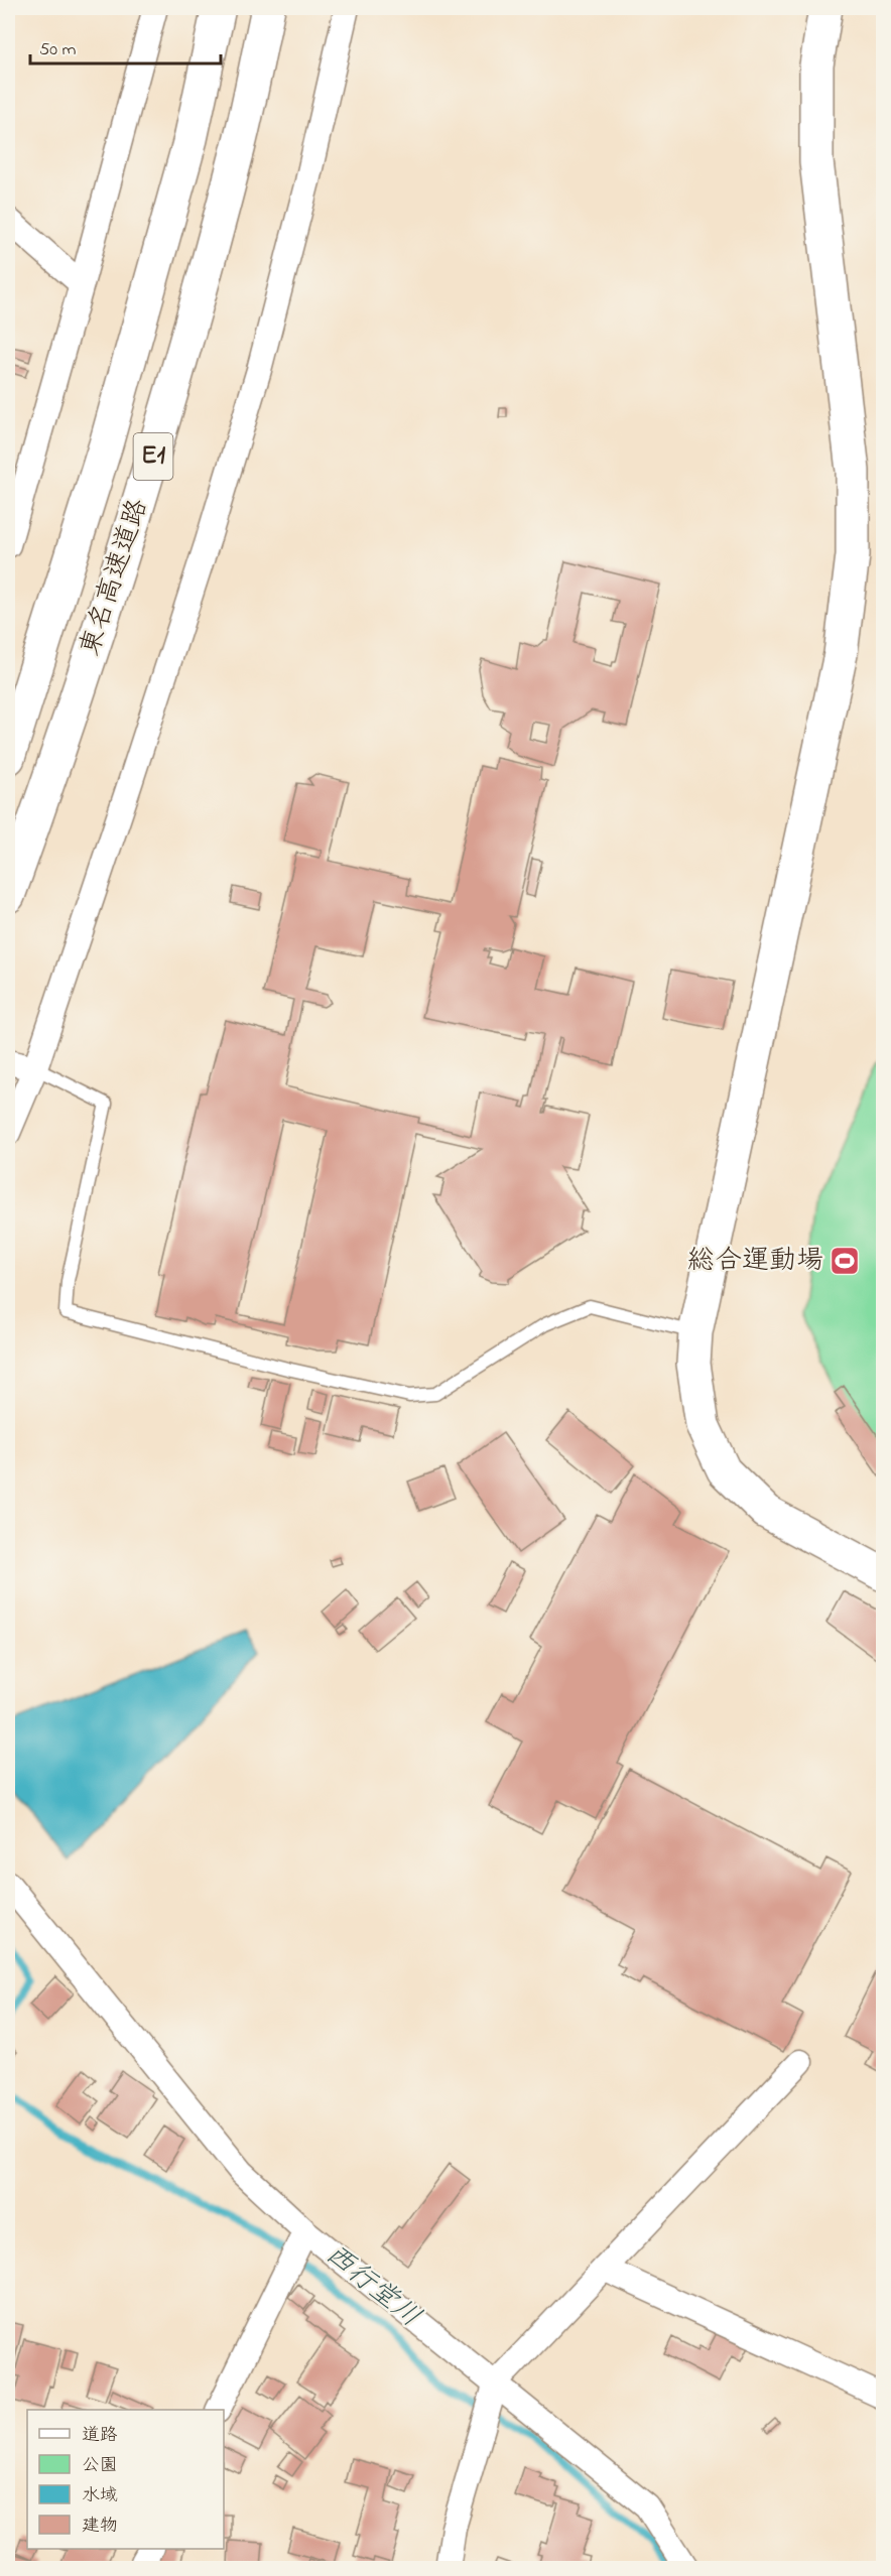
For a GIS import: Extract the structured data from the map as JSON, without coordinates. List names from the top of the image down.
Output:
{
  "streets": {
    "main road": ["E1", "東名高速道路"]
  },
  "water": ["西行堂川"],
  "places": {
    "sports": ["総合運動場"]
  },
  "legend": [
    "道路",
    "公園",
    "水域",
    "建物"
  ],
  "scale_bar": "50 m"
}
